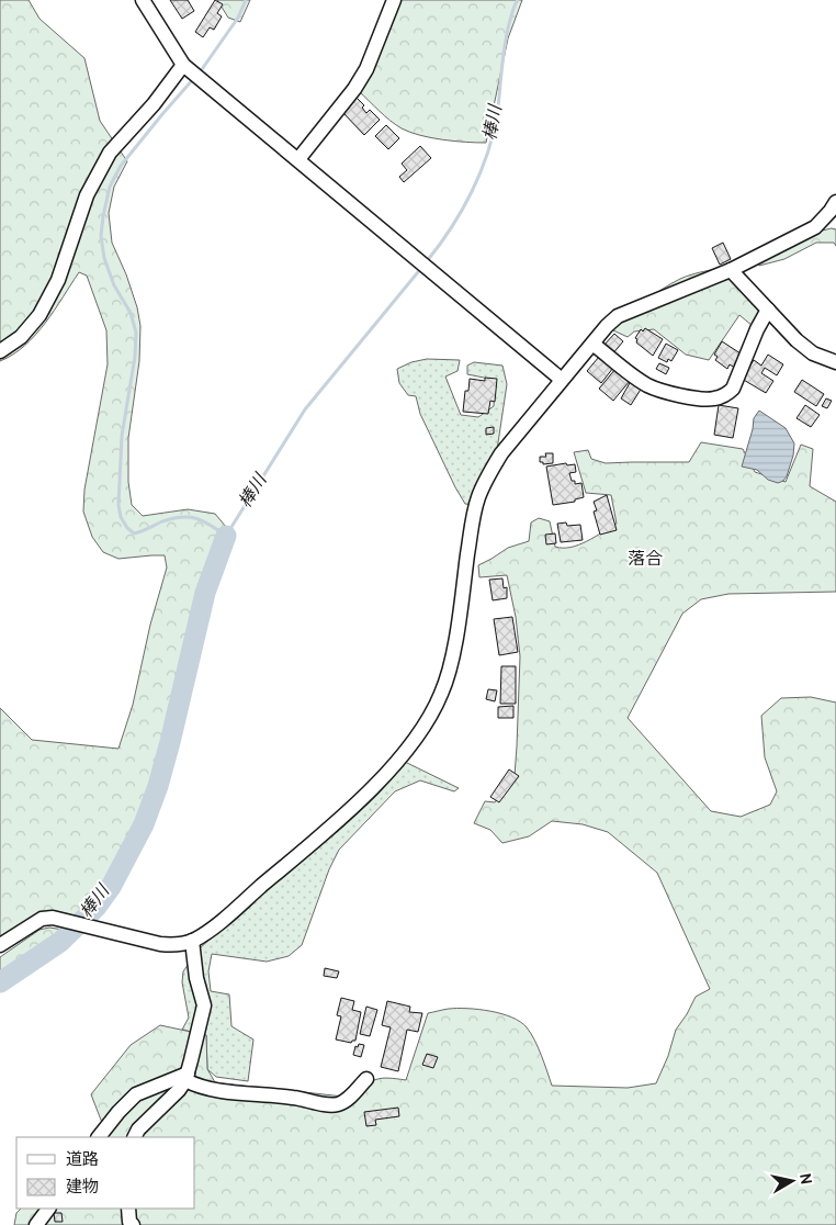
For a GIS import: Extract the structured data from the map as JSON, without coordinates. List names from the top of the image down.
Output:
{
  "districts": ["落合"],
  "water": ["棒川"],
  "legend": ["道路", "建物"],
  "north": "right"
}
